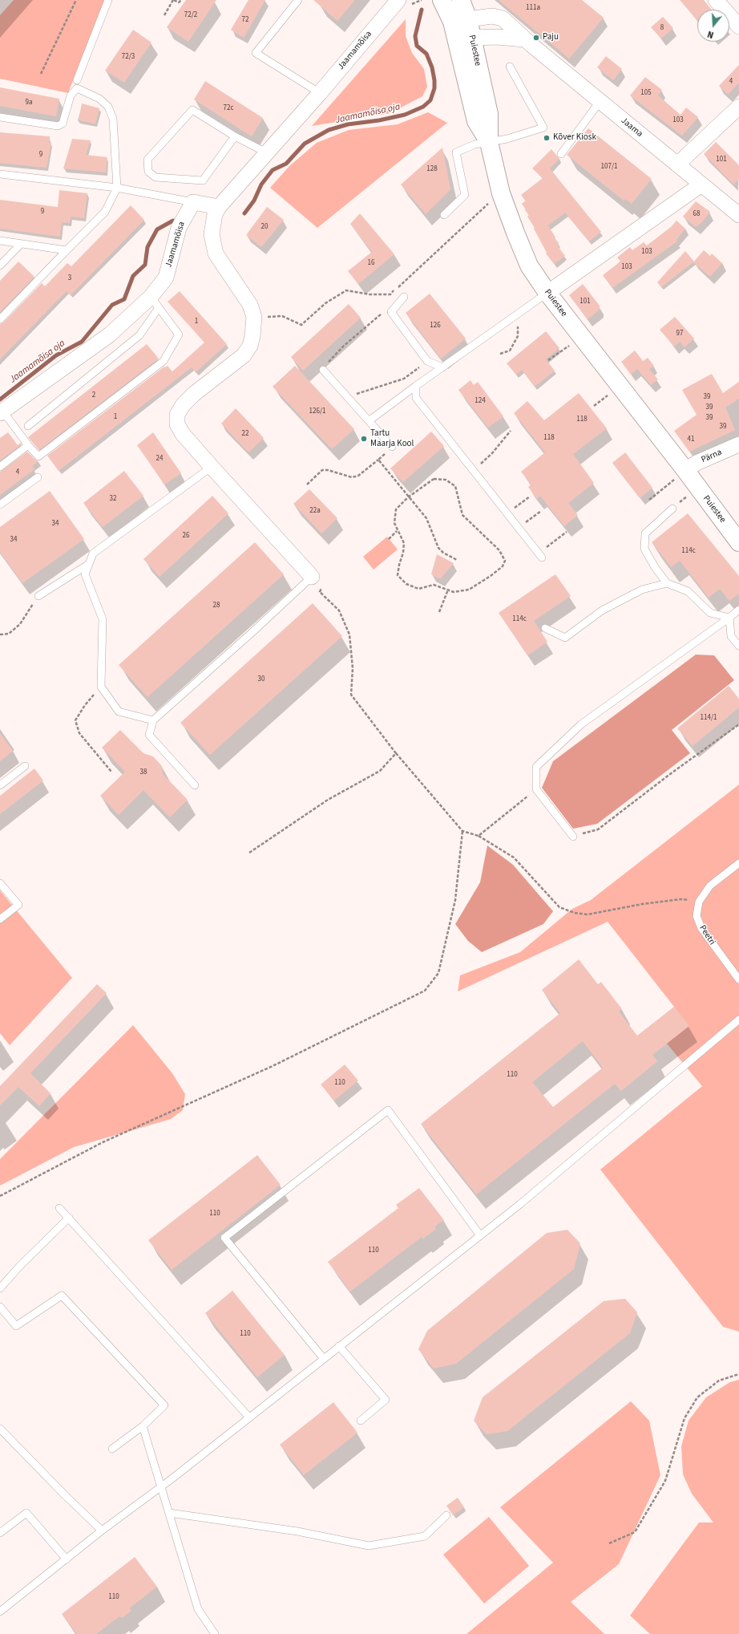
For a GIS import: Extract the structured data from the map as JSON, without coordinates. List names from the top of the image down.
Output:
{
  "streets": {
    "main road": ["Puiestee"],
    "street": ["Jaamamõisa", "Jaama", "Pärna"],
    "lane": ["Peetri"]
  },
  "crossings": [
    ["Puiestee", "Jaama"],
    ["Puiestee", "Pärna"]
  ],
  "water": ["Jaamamõisa oja"],
  "places": ["Paju", "Kõver Kiosk", "Tartu Maarja Kool"],
  "house_numbers": [
    "111a",
    "72/2",
    "72",
    "8",
    "72/3",
    "4",
    "105",
    "9a",
    "72c",
    "103",
    "9",
    "101",
    "107/1",
    "128",
    "9",
    "68",
    "20",
    "103",
    "16",
    "103",
    "3",
    "101",
    "1",
    "126",
    "97",
    "2",
    "39",
    "124",
    "39",
    "126/1",
    "1",
    "39",
    "118",
    "39",
    "22",
    "118",
    "41",
    "24",
    "4",
    "32",
    "22a",
    "34",
    "26",
    "34",
    "114c",
    "28",
    "114c",
    "30",
    "114/1",
    "38",
    "110",
    "110",
    "110",
    "110",
    "110",
    "110"
  ],
  "north": "bottom"
}
